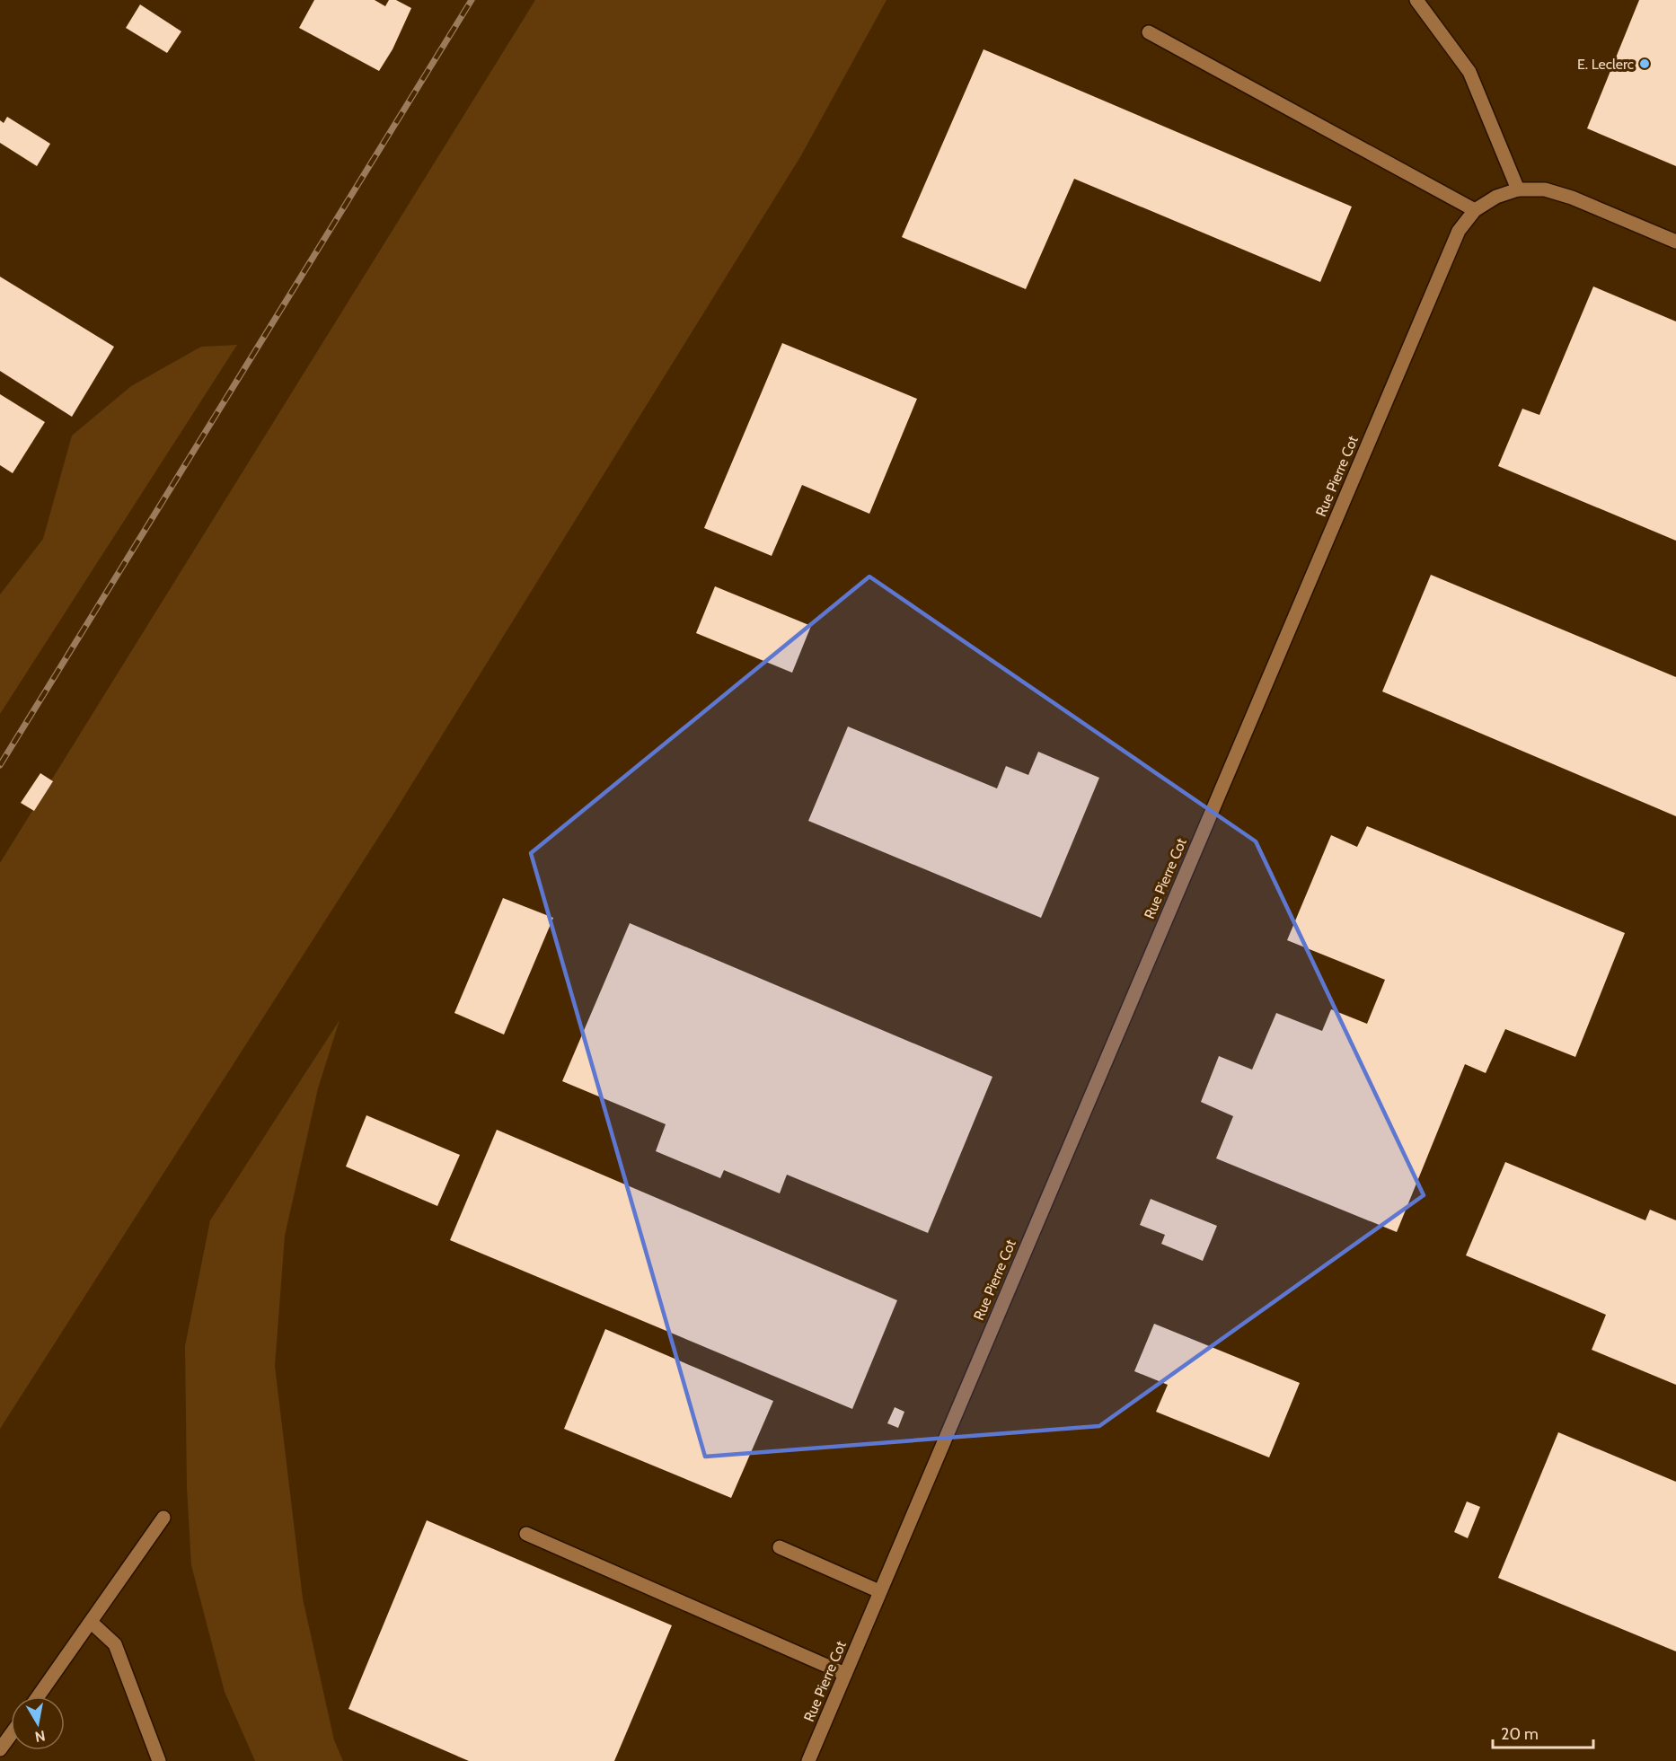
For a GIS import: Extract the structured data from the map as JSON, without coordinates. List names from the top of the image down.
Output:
{
  "streets": {
    "street": ["Rue Pierre Cot"]
  },
  "places": ["E. Leclerc"],
  "scale_bar": "20 m",
  "north": "bottom"
}
